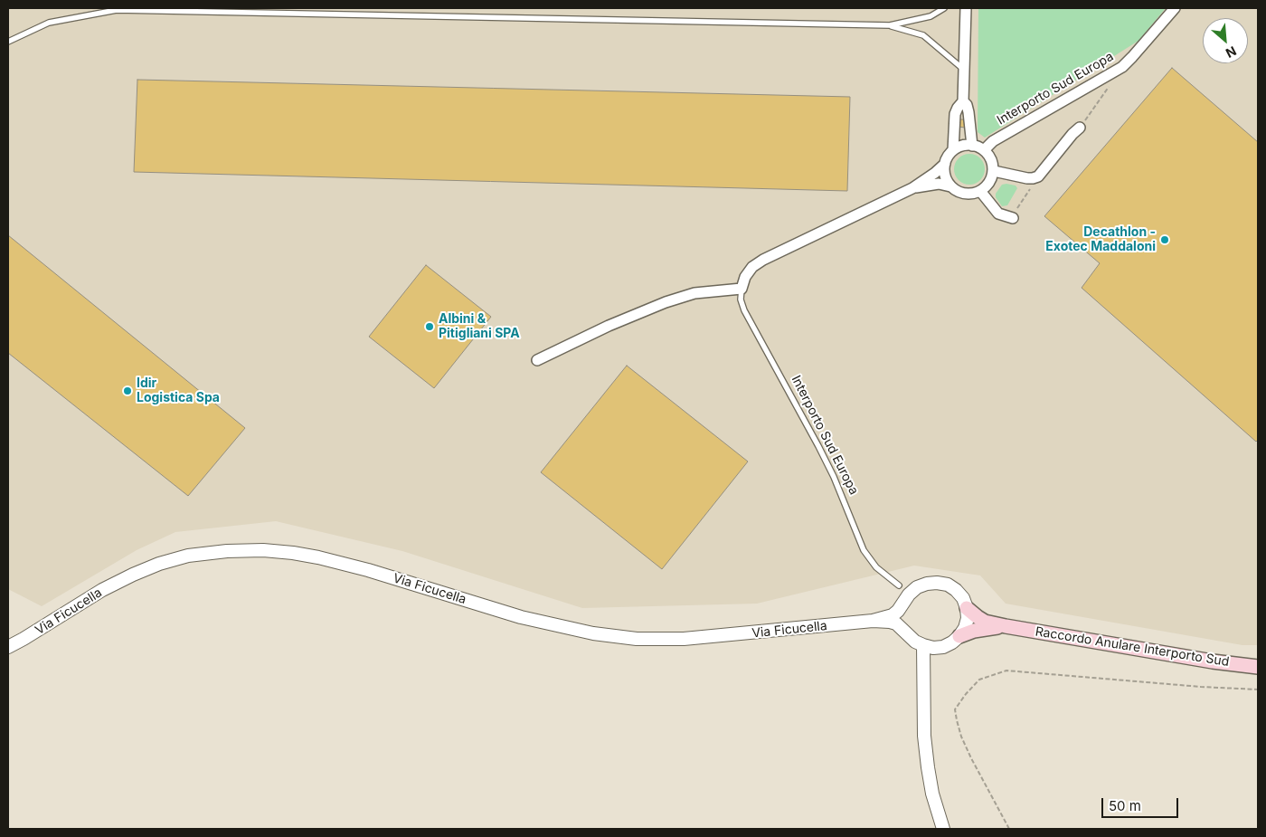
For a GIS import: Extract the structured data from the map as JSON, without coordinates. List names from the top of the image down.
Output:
{
  "streets": {
    "main road": ["Raccordo Anulare Interporto Sud"],
    "street": ["Interporto Sud Europa", "Via Ficucella"]
  },
  "places": ["Decathlon - Exotec Maddaloni", "Albini & Pitigliani SPA", "Idir Logistica Spa"],
  "scale_bar": "50 m",
  "north": "bottom right"
}
